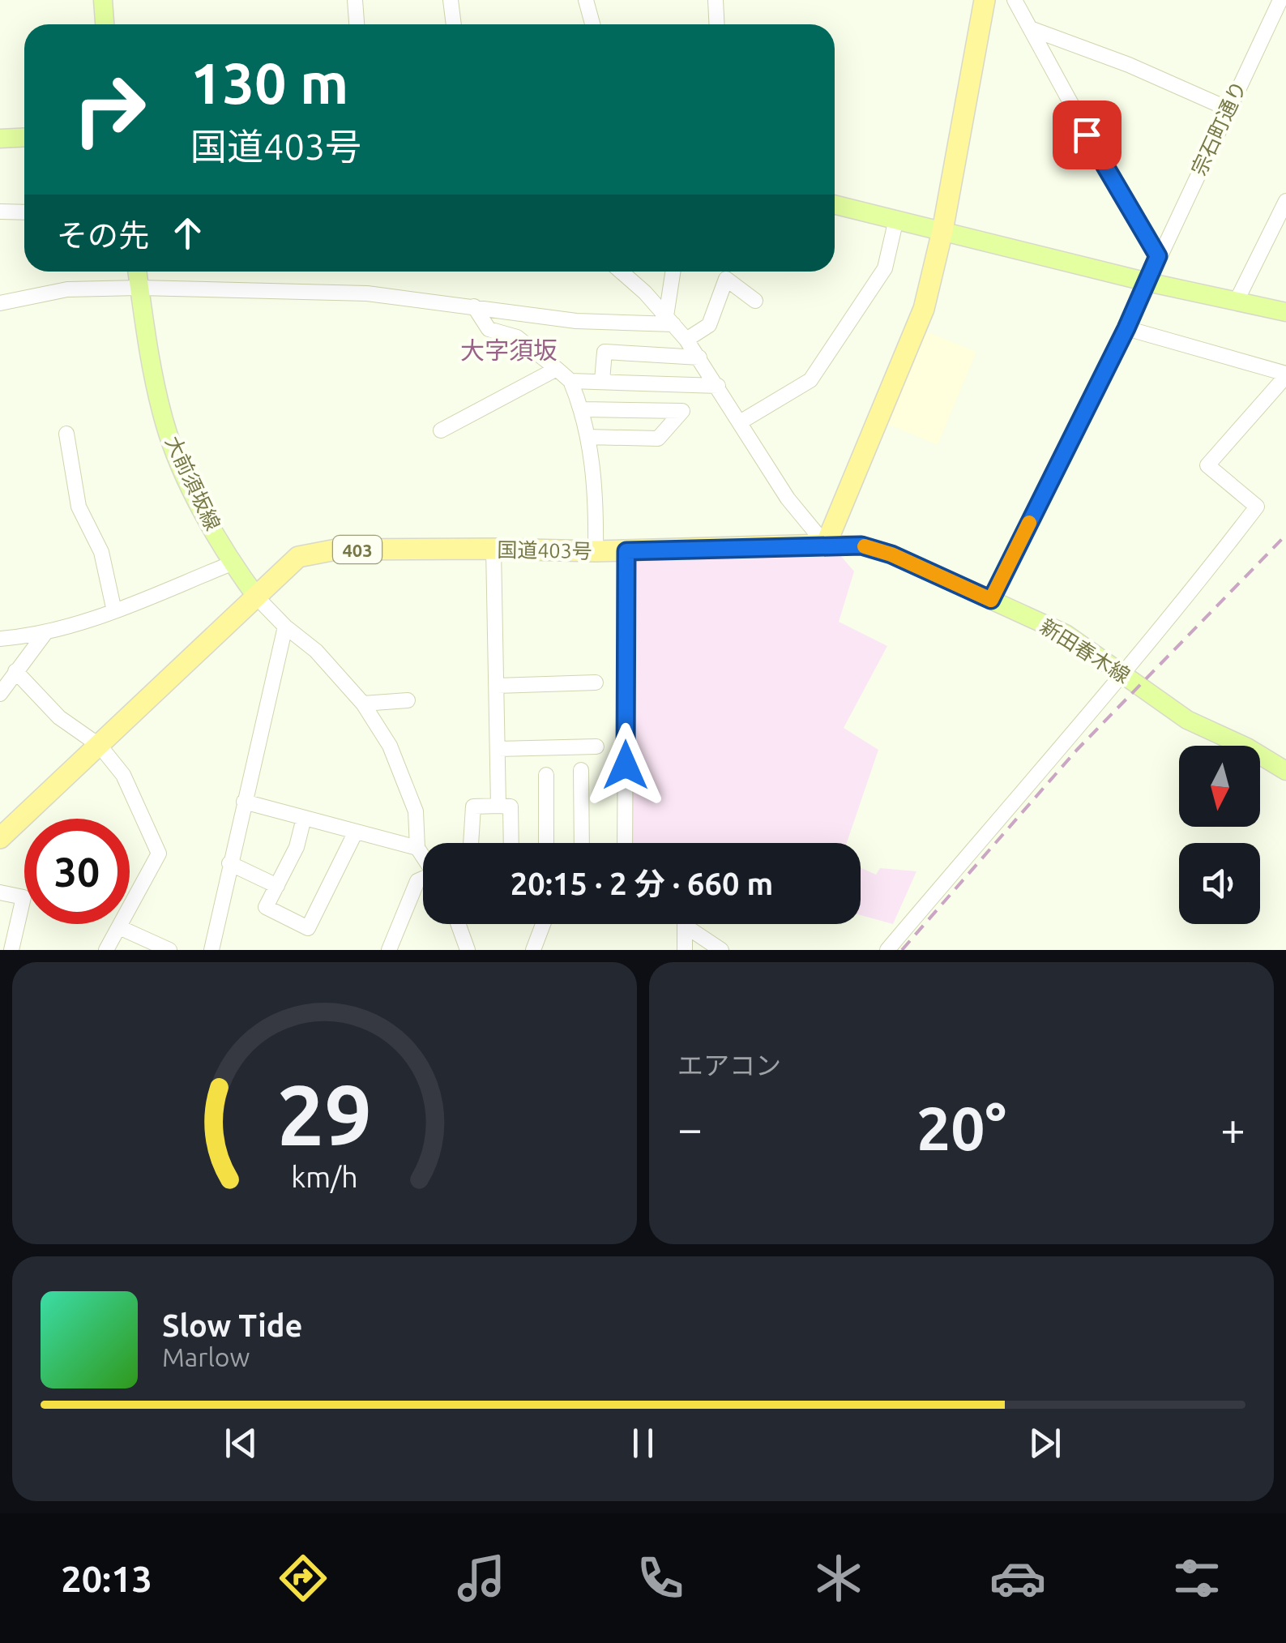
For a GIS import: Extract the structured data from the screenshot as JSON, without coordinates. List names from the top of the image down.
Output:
{
  "streets": {
    "highway": ["403", "国道403号"],
    "main road": ["大前須坂線", "新田春木線"],
    "street": ["宗石町通り"]
  },
  "crossings": [
    ["大前須坂線", "国道403号"],
    ["国道403号", "新田春木線"]
  ],
  "districts": ["大字須坂"],
  "north": "bottom",
  "page": {
    "turn": ["130 m", "国道403号"],
    "then": "その先",
    "limit": "30",
    "trip": "20:15 · 2 分 · 660 m",
    "tile": "エアコン",
    "heat": ["−", "20°", "+"],
    "song": ["Slow Tide", "Marlow"],
    "tabs": "20:13",
    "gauge": ["29", "km/h"]
  }
}
